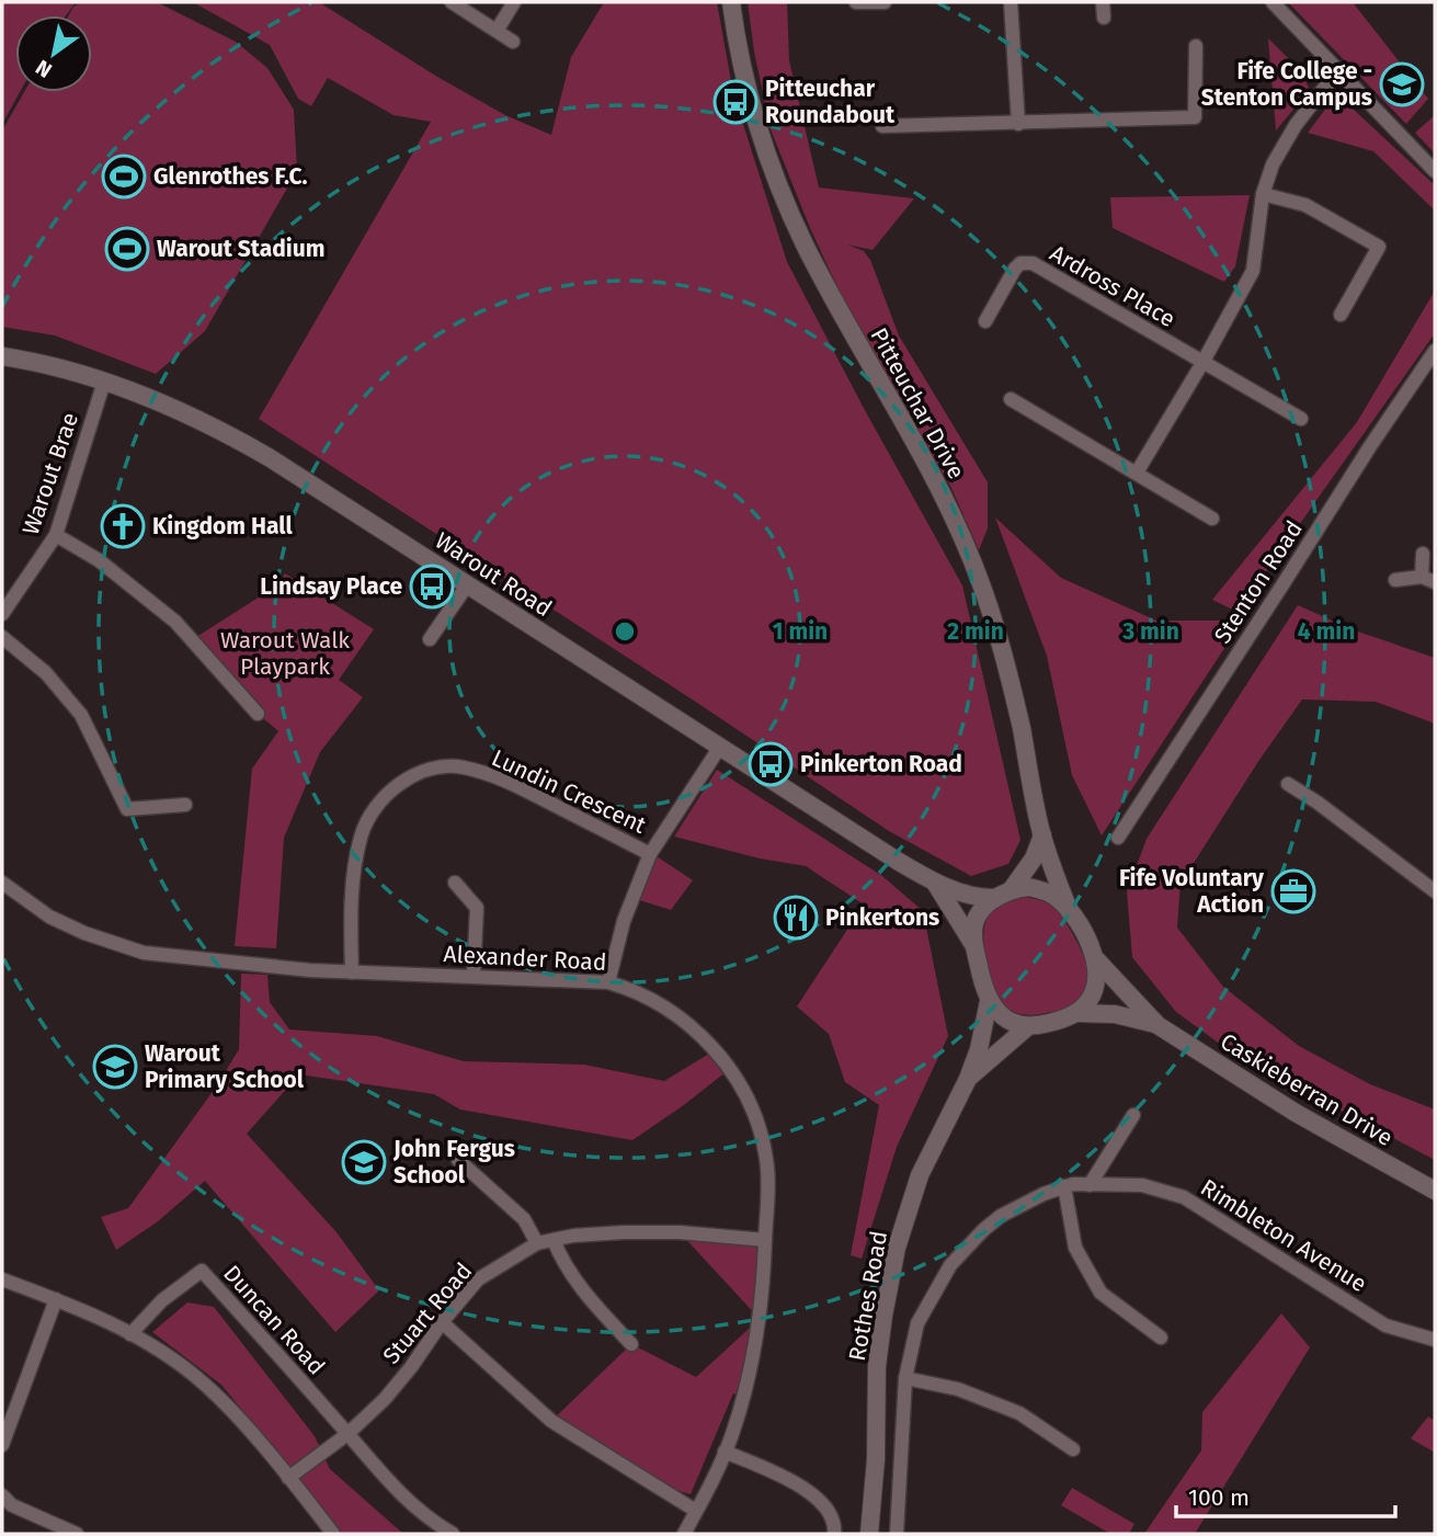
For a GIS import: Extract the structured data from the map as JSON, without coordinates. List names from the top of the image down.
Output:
{
  "streets": {
    "street": [
      "Ardross Place",
      "Pitteuchar Drive",
      "Warout Brae",
      "Warout Road",
      "Stenton Road",
      "Lundin Crescent",
      "Alexander Road",
      "Caskieberran Drive",
      "Rimbleton Avenue",
      "Rothes Road",
      "Stuart Road",
      "Duncan Road"
    ]
  },
  "crossings": [
    ["Pitteuchar Drive", "Caskieberran Drive"],
    ["Warout Brae", "Warout Road"],
    ["Lundin Crescent", "Alexander Road"],
    ["Alexander Road", "Stuart Road"],
    ["Stuart Road", "Duncan Road"]
  ],
  "parks": ["Warout Walk Playpark"],
  "places": {
    "school or university": ["Fife College - Stenton Campus", "Warout Primary School", "John Fergus School"],
    "bus stop": ["Pitteuchar Roundabout", "Lindsay Place", "Pinkerton Road"],
    "sports": ["Glenrothes F.C.", "Warout Stadium"],
    "church": ["Kingdom Hall"],
    "office": ["Fife Voluntary Action"],
    "restaurant": ["Pinkertons"]
  },
  "scale_bar": "100 m",
  "north": "bottom left",
  "rings": [
    "1 min",
    "2 min",
    "3 min",
    "4 min"
  ]
}
